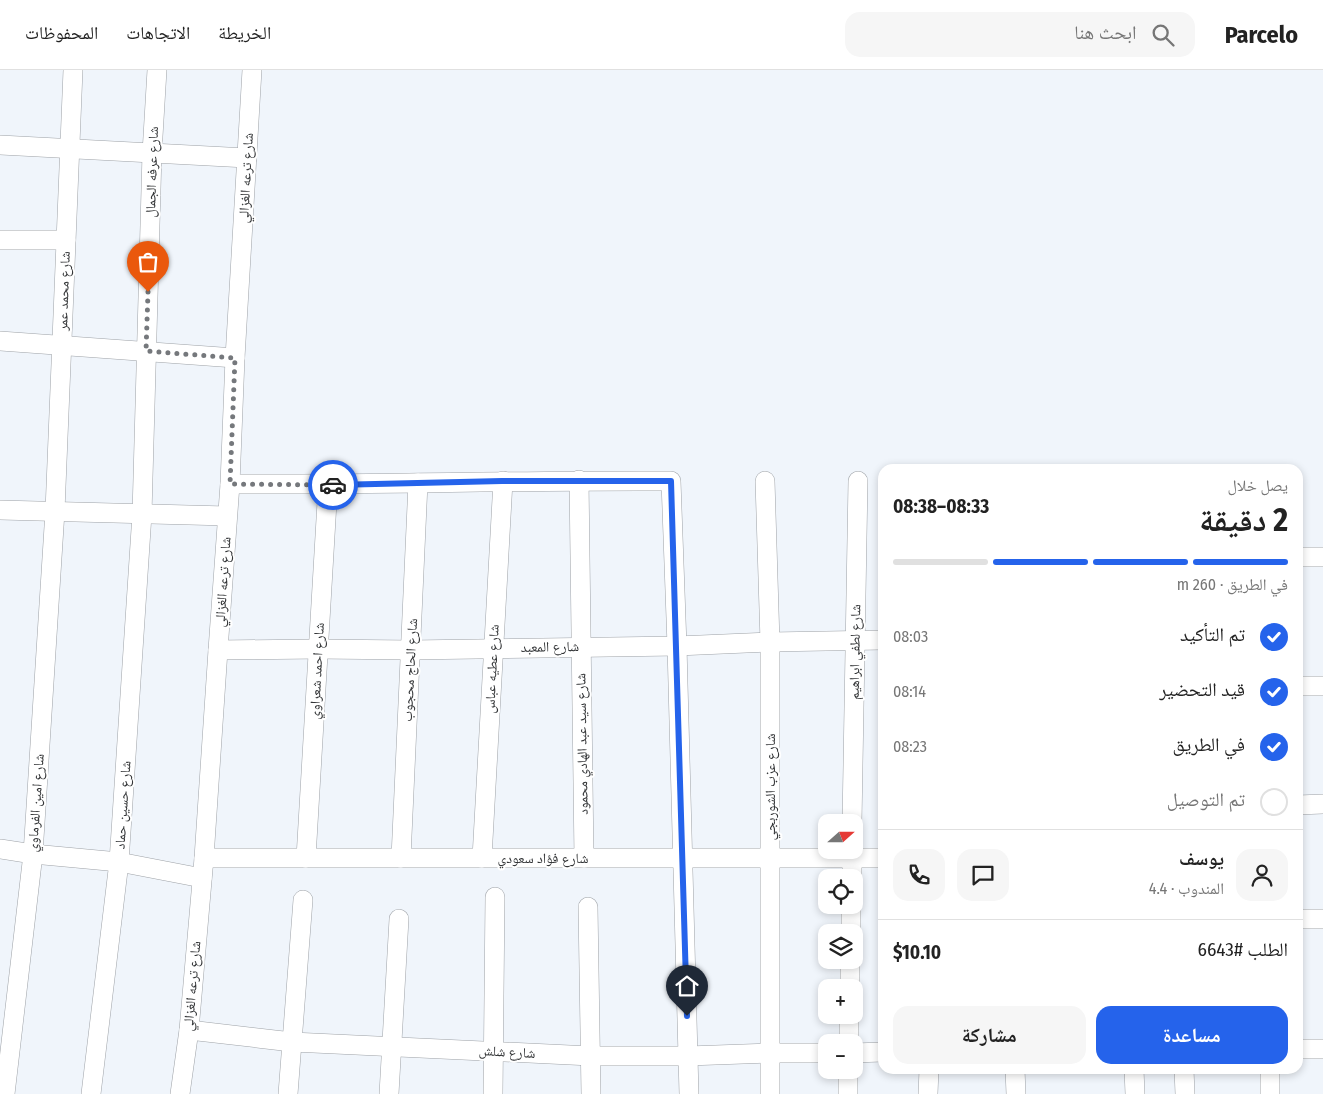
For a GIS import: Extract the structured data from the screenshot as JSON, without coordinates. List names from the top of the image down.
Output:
{
  "streets": {
    "street": [
      "شارع عرفه الجمال",
      "شارع ترعه الغزالي",
      "شارع محمد عمر",
      "شارع المعبد",
      "شارع لطفي ابراهيم",
      "شارع عطيه عباس",
      "شارع الحاج محجوب",
      "شارع احمد شعراوي",
      "شارع سيد عبد الهادي محمود",
      "شارع عزب الشوربجي",
      "شارع امين الفرماوي",
      "شارع حسين حماد",
      "شارع فؤاد سعودي",
      "شارع شلش"
    ]
  },
  "crossings": [
    ["شارع عرفه الجمال", "شارع حسين حماد"],
    ["شارع ترعه الغزالي", "شارع المعبد"],
    ["شارع ترعه الغزالي", "شارع فؤاد سعودي"],
    ["شارع ترعه الغزالي", "شارع شلش"],
    ["شارع محمد عمر", "شارع امين الفرماوي"],
    ["شارع المعبد", "شارع لطفي ابراهيم"],
    ["شارع المعبد", "شارع عطيه عباس"],
    ["شارع المعبد", "شارع الحاج محجوب"],
    ["شارع المعبد", "شارع احمد شعراوي"],
    ["شارع المعبد", "شارع سيد عبد الهادي محمود"],
    ["شارع المعبد", "شارع عزب الشوربجي"],
    ["شارع عطيه عباس", "شارع فؤاد سعودي"],
    ["شارع الحاج محجوب", "شارع فؤاد سعودي"],
    ["شارع احمد شعراوي", "شارع فؤاد سعودي"],
    ["شارع سيد عبد الهادي محمود", "شارع فؤاد سعودي"],
    ["شارع عزب الشوربجي", "شارع فؤاد سعودي"],
    ["شارع عزب الشوربجي", "شارع شلش"]
  ],
  "north": "right",
  "page": {
    "header": "Parcelo",
    "search": "ابحث هنا",
    "nav": ["الخريطة", "الاتجاهات", "المحفوظات"],
    "heading": ["2 دقيقة", "يصل خلال", "08:33–08:38"],
    "panel": [
      "يوسف",
      "المندوب · 4.4",
      "الطلب #6643",
      "$10.10"
    ],
    "bar": "في الطريق · 260 m",
    "list": [
      ["تم التأكيد", "08:03"],
      ["قيد التحضير", "08:14"],
      ["في الطريق", "08:23"],
      "تم التوصيل"
    ],
    "map_buttons": ["+", "−"],
    "buttons": ["مساعدة", "مشاركة"]
  }
}
